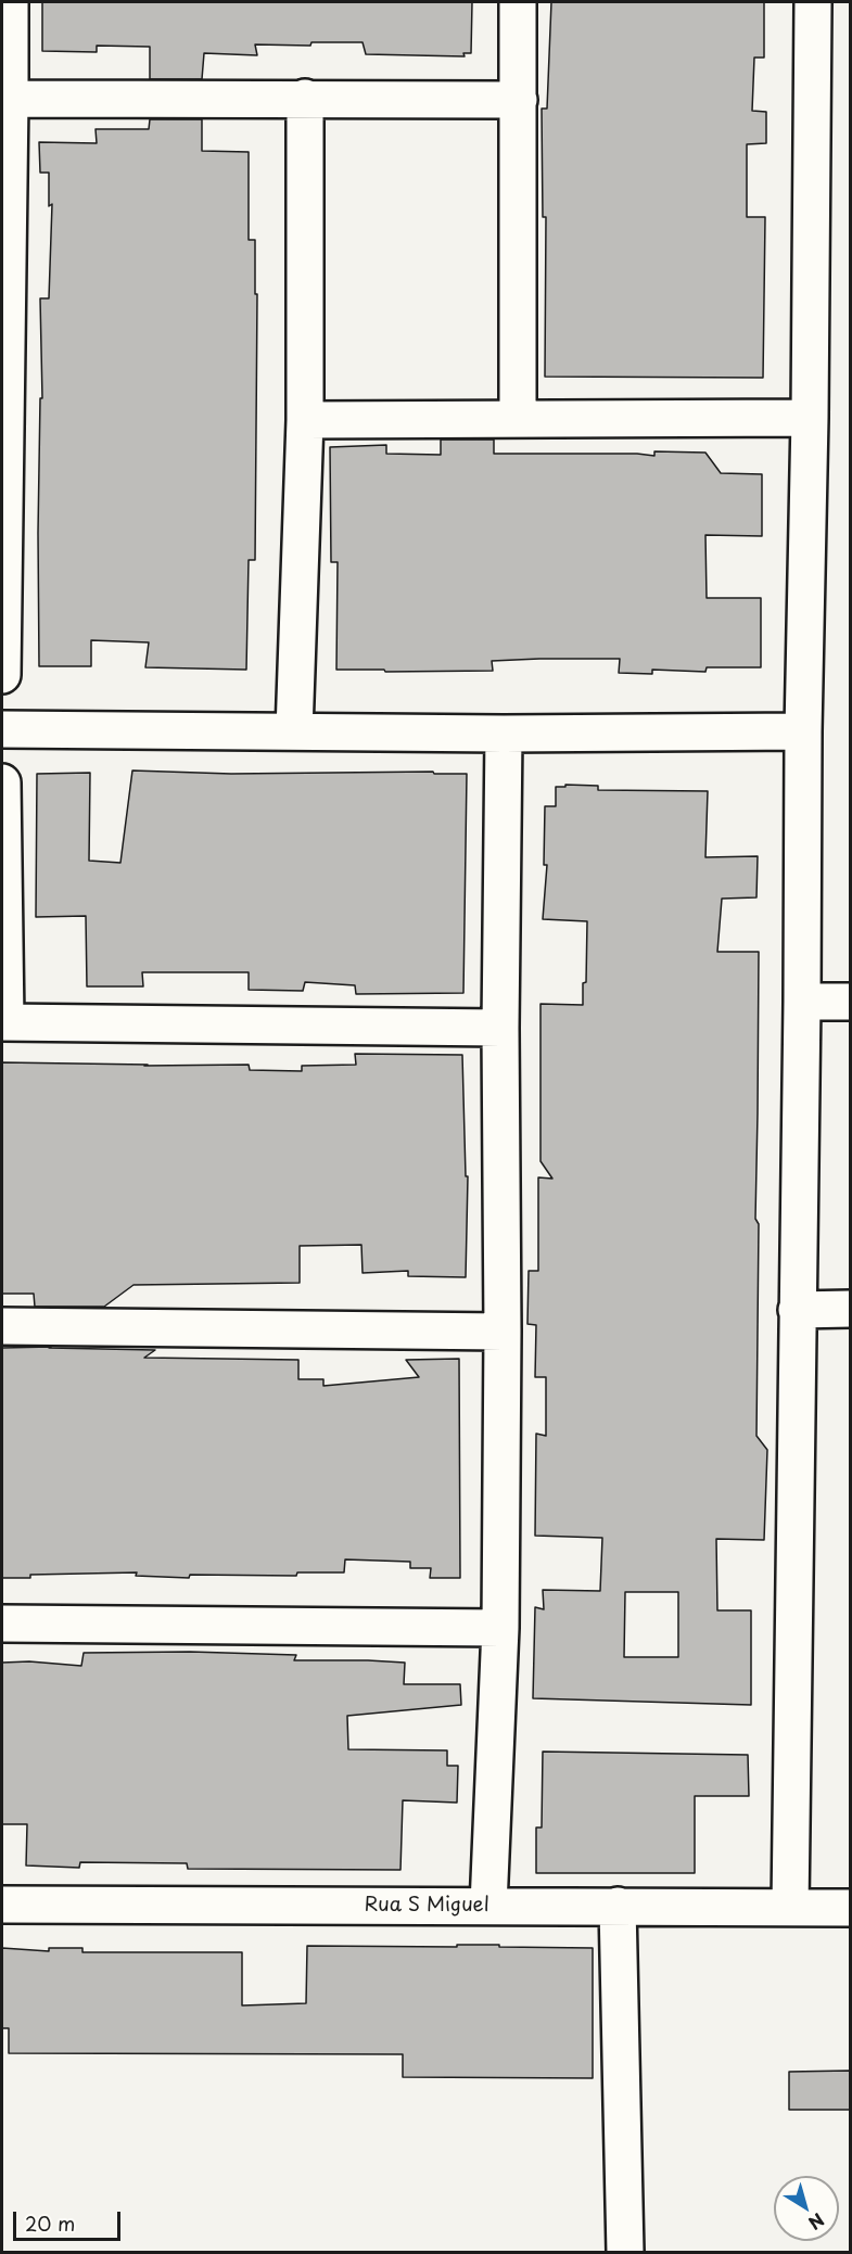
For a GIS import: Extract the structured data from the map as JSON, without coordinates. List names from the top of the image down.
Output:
{
  "streets": {
    "street": ["Rua S Miguel"]
  },
  "scale_bar": "20 m",
  "north": "bottom right"
}
